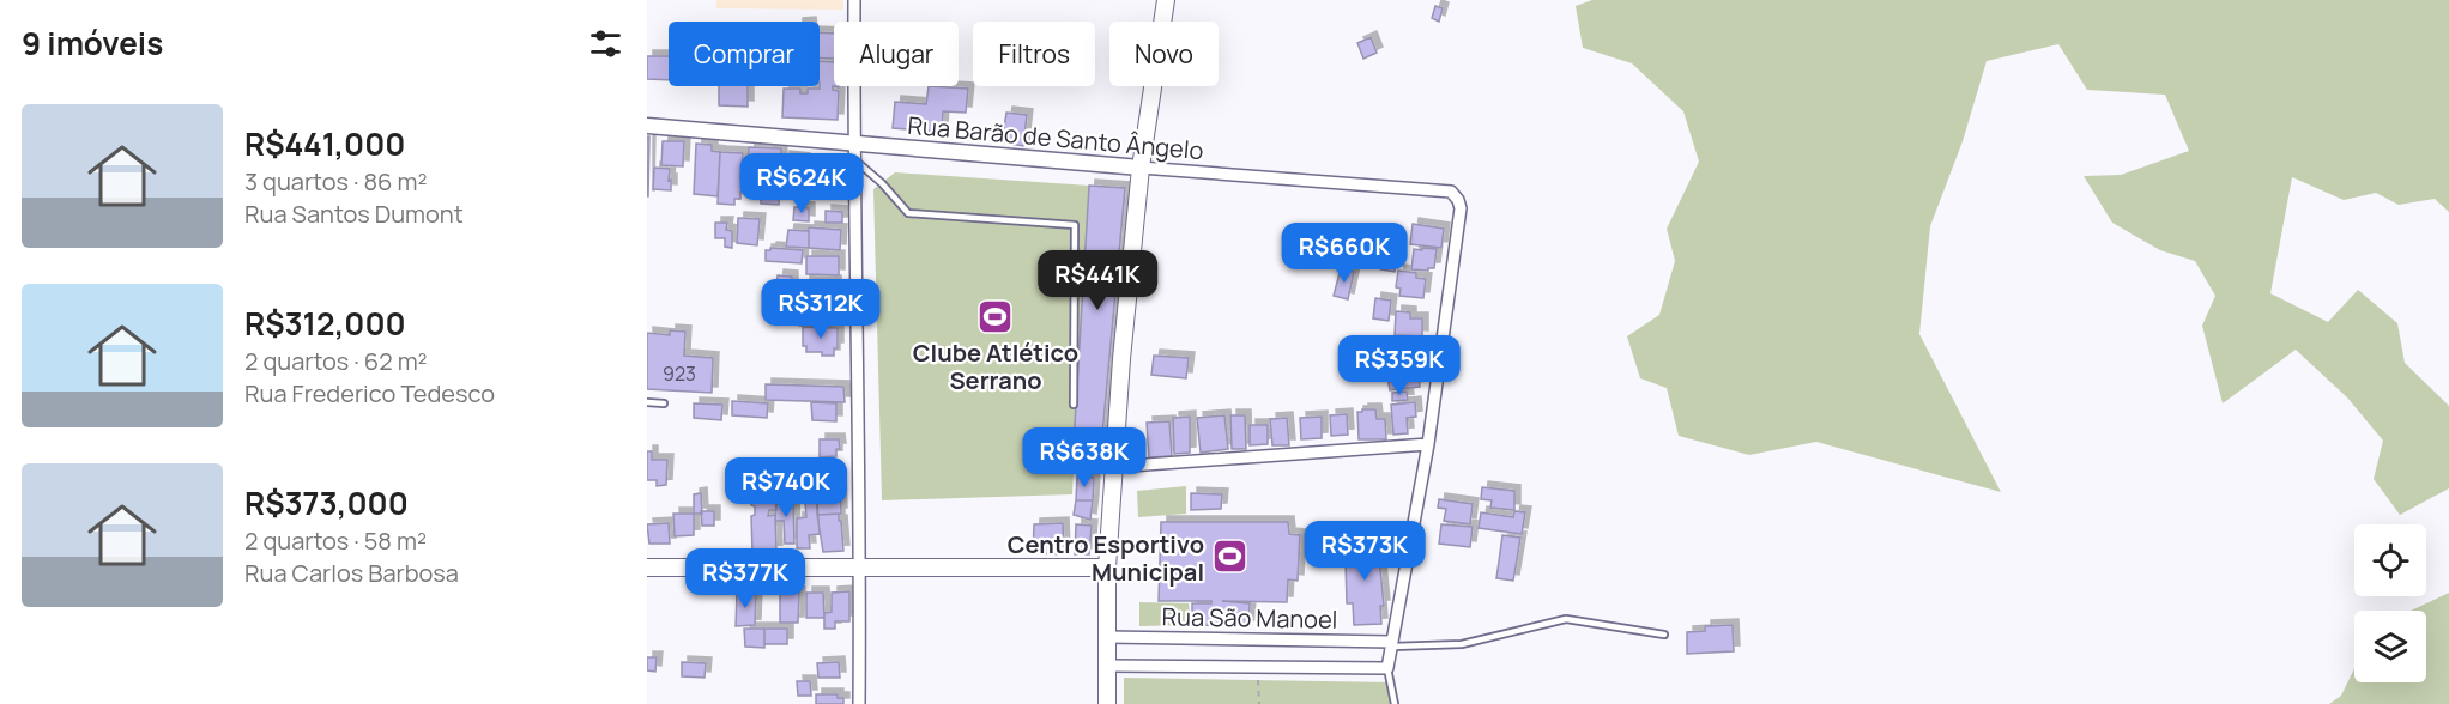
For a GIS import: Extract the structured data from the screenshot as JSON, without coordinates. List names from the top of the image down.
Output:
{
  "streets": {
    "street": ["Rua Barão de Santo Ângelo", "Rua São Manoel"]
  },
  "places": {
    "sports": ["Clube Atlético Serrano", "Centro Esportivo Municipal"]
  },
  "house_numbers": ["923"],
  "page": {
    "heading": "9 imóveis",
    "chip": [
      "Comprar",
      "Alugar",
      "Filtros",
      "Novo"
    ],
    "list": [
      {
        "name": "R$441,000",
        "note": "3 quartos · 86 m² · Rua Santos Dumont"
      },
      {
        "name": "R$312,000",
        "note": "2 quartos · 62 m² · Rua Frederico Tedesco"
      },
      {
        "name": "R$373,000",
        "note": "2 quartos · 58 m² · Rua Carlos Barbosa"
      }
    ],
    "price": [
      "R$624K",
      "R$660K",
      "R$441K",
      "R$312K",
      "R$359K",
      "R$638K",
      "R$740K",
      "R$373K",
      "R$377K"
    ]
  }
}
